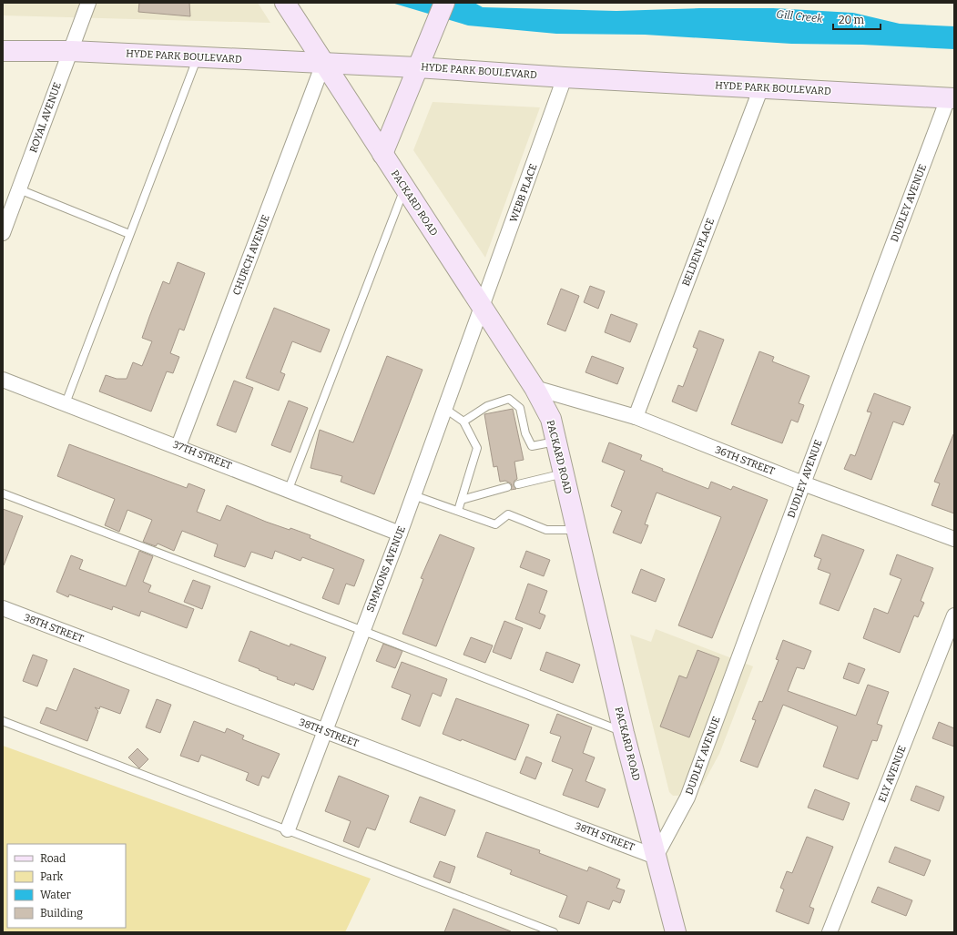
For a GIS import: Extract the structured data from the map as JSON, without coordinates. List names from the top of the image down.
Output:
{
  "streets": {
    "street": [
      "HYDE PARK BOULEVARD",
      "ROYAL AVENUE",
      "WEBB PLACE",
      "PACKARD ROAD",
      "DUDLEY AVENUE",
      "BELDEN PLACE",
      "CHURCH AVENUE",
      "37TH STREET",
      "36TH STREET",
      "SIMMONS AVENUE",
      "38TH STREET",
      "ELY AVENUE"
    ]
  },
  "crossings": [
    ["HYDE PARK BOULEVARD", "ROYAL AVENUE"],
    ["HYDE PARK BOULEVARD", "WEBB PLACE"],
    ["HYDE PARK BOULEVARD", "PACKARD ROAD"],
    ["HYDE PARK BOULEVARD", "DUDLEY AVENUE"],
    ["HYDE PARK BOULEVARD", "BELDEN PLACE"],
    ["HYDE PARK BOULEVARD", "CHURCH AVENUE"],
    ["WEBB PLACE", "PACKARD ROAD"],
    ["WEBB PLACE", "SIMMONS AVENUE"],
    ["PACKARD ROAD", "DUDLEY AVENUE"],
    ["PACKARD ROAD", "CHURCH AVENUE"],
    ["PACKARD ROAD", "36TH STREET"],
    ["PACKARD ROAD", "SIMMONS AVENUE"],
    ["PACKARD ROAD", "38TH STREET"],
    ["DUDLEY AVENUE", "36TH STREET"],
    ["DUDLEY AVENUE", "38TH STREET"],
    ["BELDEN PLACE", "36TH STREET"],
    ["CHURCH AVENUE", "37TH STREET"],
    ["37TH STREET", "SIMMONS AVENUE"],
    ["SIMMONS AVENUE", "38TH STREET"]
  ],
  "water": ["Gill Creek"],
  "legend": [
    "Road",
    "Park",
    "Water",
    "Building"
  ],
  "scale_bar": "20 m"
}
